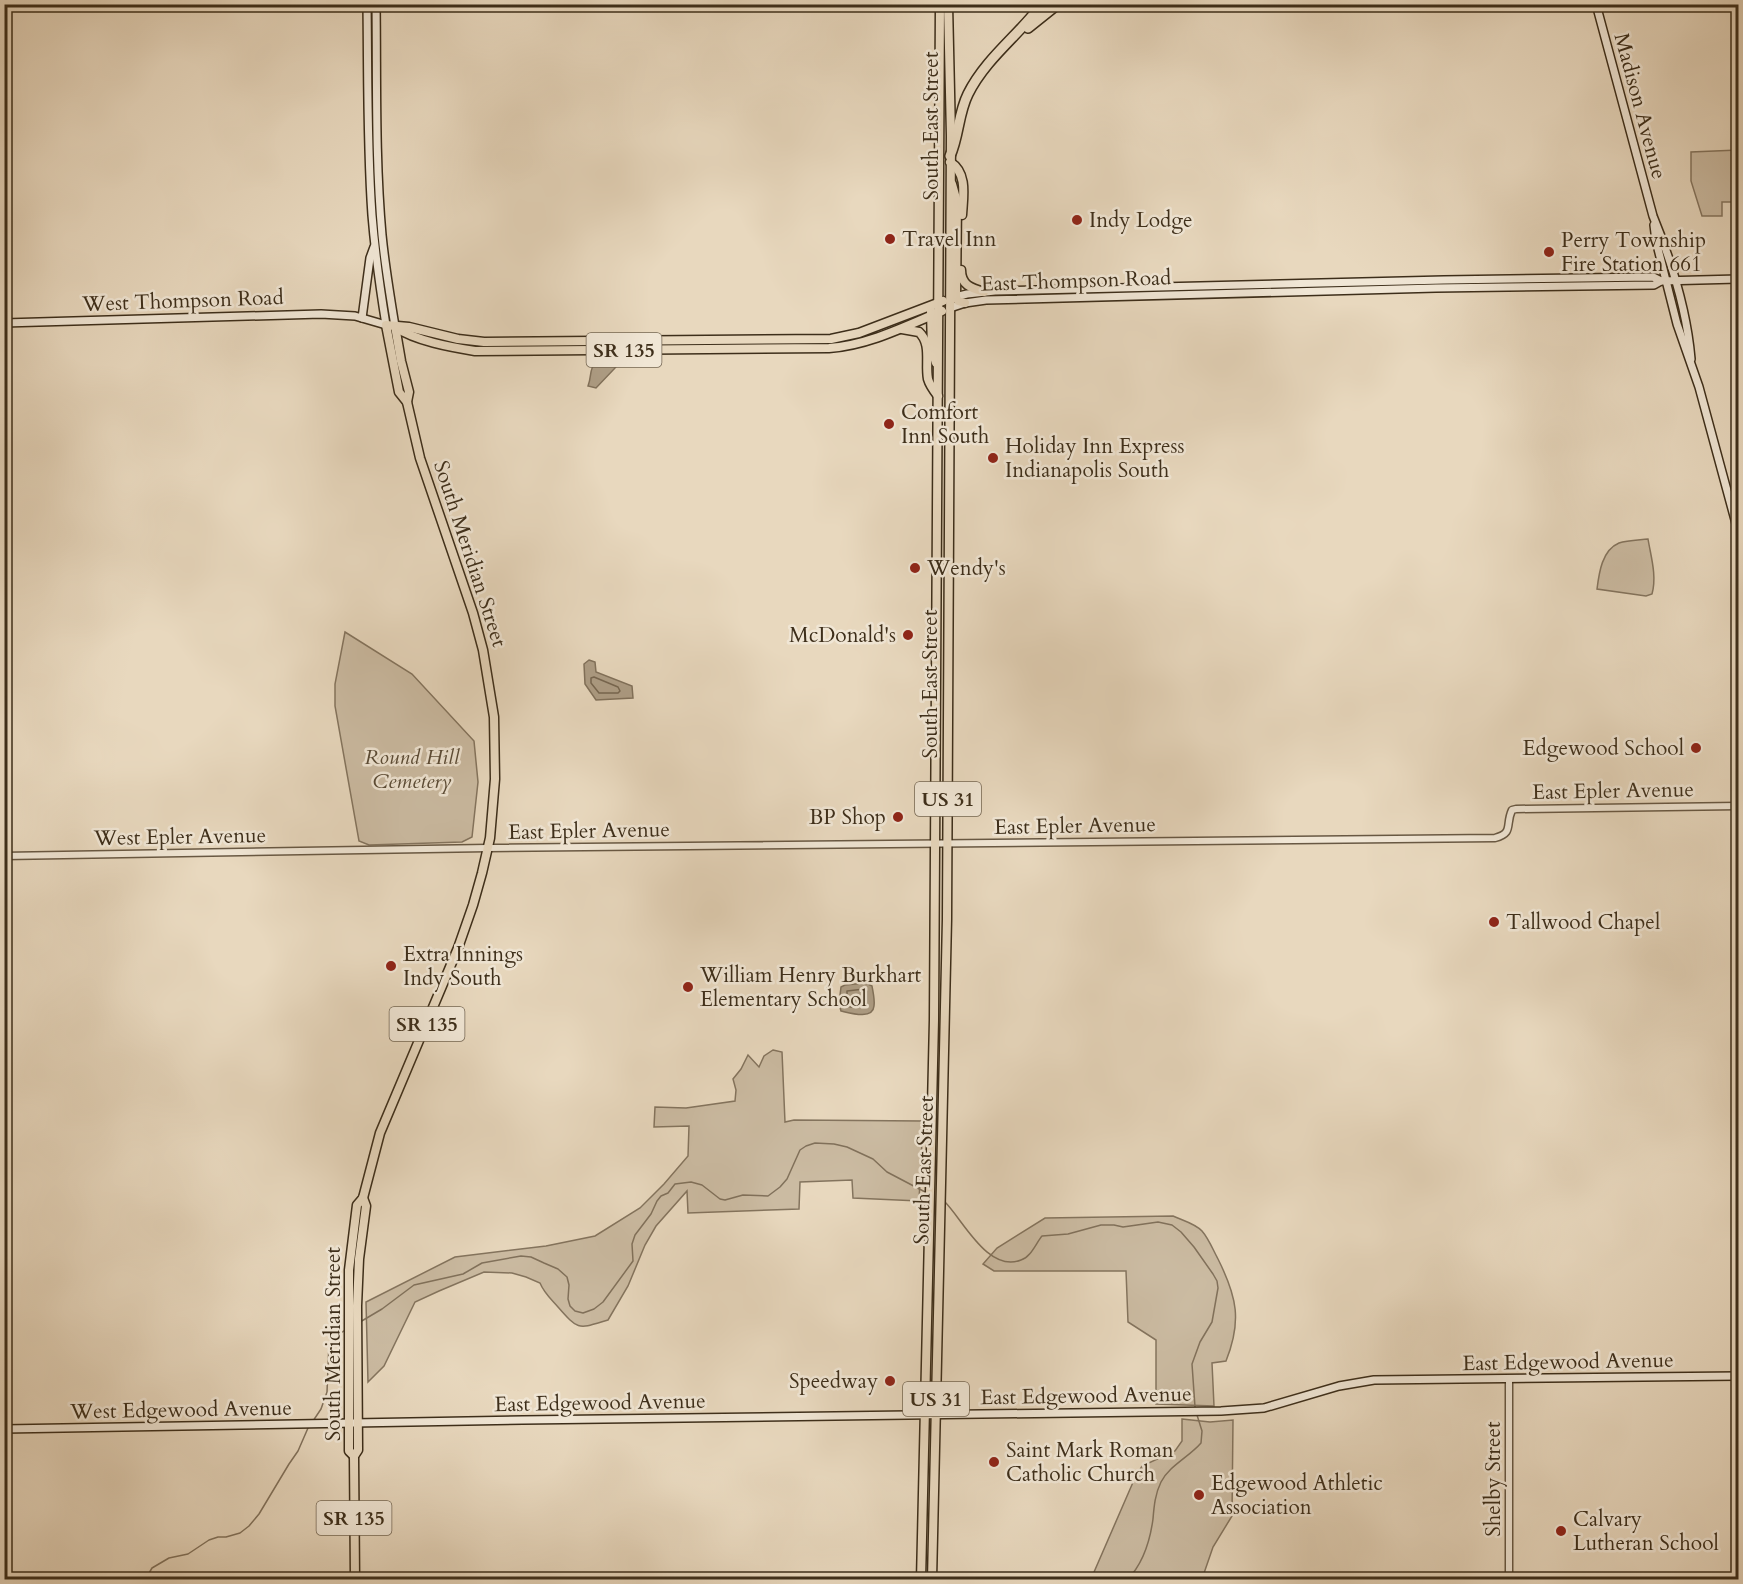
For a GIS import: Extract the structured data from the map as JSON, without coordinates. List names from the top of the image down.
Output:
{
  "streets": {
    "highway": ["US 31"],
    "main road": [
      "Madison Avenue",
      "South East Street",
      "East Thompson Road",
      "West Thompson Road",
      "SR 135",
      "South Meridian Street",
      "East Edgewood Avenue",
      "West Edgewood Avenue"
    ],
    "street": ["East Epler Avenue", "West Epler Avenue", "Shelby Street"]
  },
  "crossings": [
    ["Madison Avenue", "East Thompson Road"],
    ["South East Street", "East Thompson Road"],
    ["South East Street", "East Epler Avenue"],
    ["South East Street", "US 31"],
    ["South East Street", "East Edgewood Avenue"],
    ["East Thompson Road", "West Thompson Road"],
    ["East Thompson Road", "South Meridian Street"],
    ["West Thompson Road", "South Meridian Street"],
    ["South Meridian Street", "East Epler Avenue"],
    ["South Meridian Street", "East Edgewood Avenue"],
    ["South Meridian Street", "West Edgewood Avenue"],
    ["East Epler Avenue", "West Epler Avenue"],
    ["East Edgewood Avenue", "West Edgewood Avenue"],
    ["East Edgewood Avenue", "Shelby Street"]
  ],
  "parks": ["Round Hill Cemetery"],
  "places": [
    "Indy Lodge",
    "Travel Inn",
    "Perry Township Fire Station 661",
    "Comfort Inn South",
    "Holiday Inn Express Indianapolis South",
    "Wendy's",
    "McDonald's",
    "Edgewood School",
    "BP Shop",
    "Tallwood Chapel",
    "Extra Innings Indy South",
    "William Henry Burkhart Elementary School",
    "Speedway",
    "Saint Mark Roman Catholic Church",
    "Edgewood Athletic Association",
    "Calvary Lutheran School"
  ]
}
